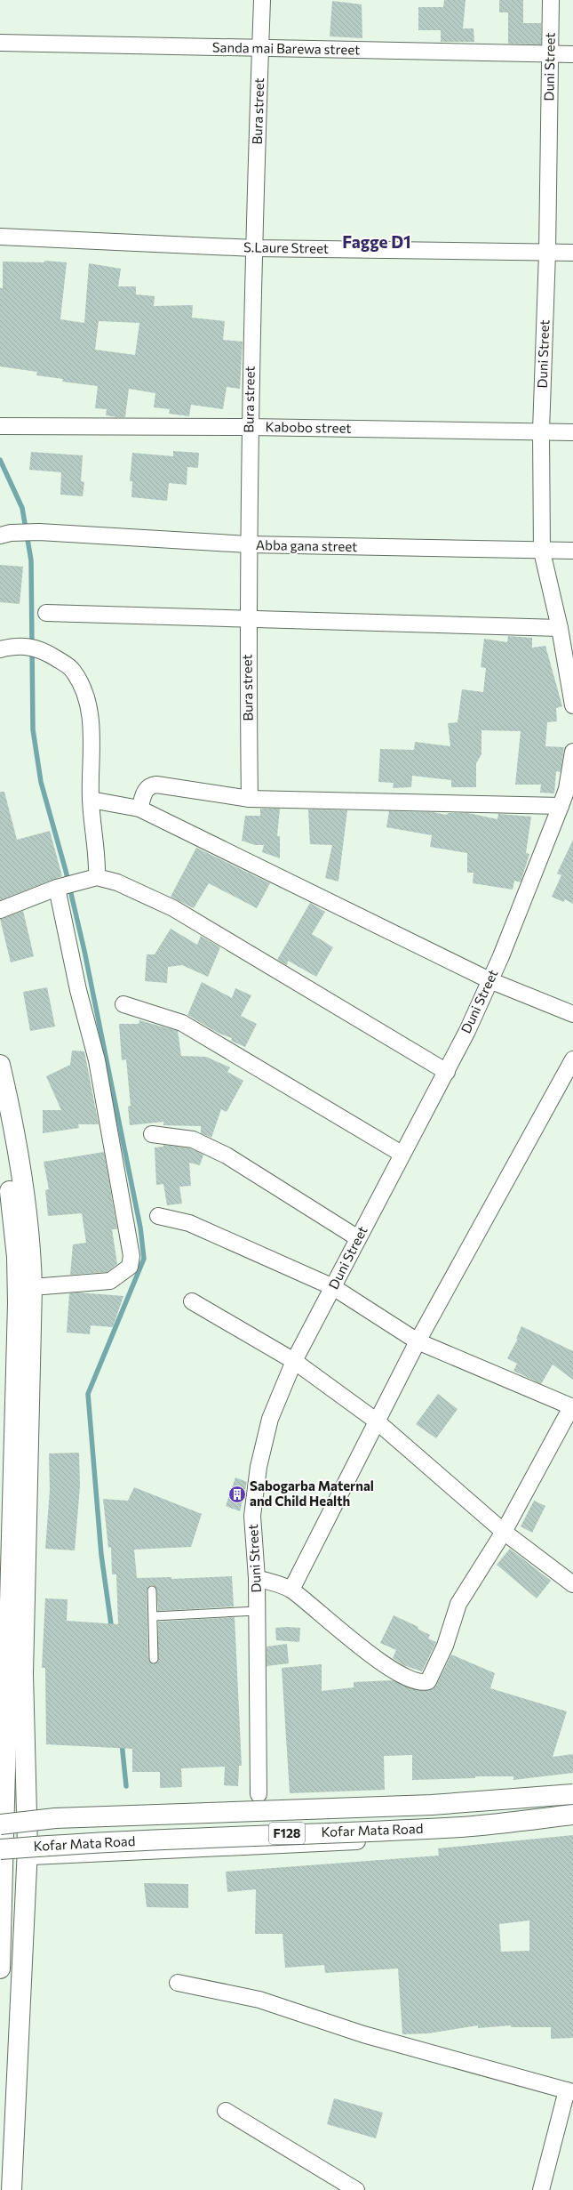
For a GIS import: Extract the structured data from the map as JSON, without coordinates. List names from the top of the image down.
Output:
{
  "streets": {
    "main road": ["Kofar Mata Road", "F128"],
    "street": [
      "Sanda mai Barewa street",
      "Duni Street",
      "Bura street",
      "S.Laure Street",
      "Kabobo street",
      "Abba gana street"
    ]
  },
  "crossings": [
    ["Sanda mai Barewa street", "Duni Street"],
    ["Sanda mai Barewa street", "Bura street"],
    ["Duni Street", "S.Laure Street"],
    ["Duni Street", "Kabobo street"],
    ["Duni Street", "Abba gana street"],
    ["Bura street", "S.Laure Street"],
    ["Bura street", "Kabobo street"],
    ["Bura street", "Abba gana street"]
  ],
  "districts": ["Fagge D1"],
  "places": {
    "building": ["Sabogarba Maternal and Child Health"]
  }
}
